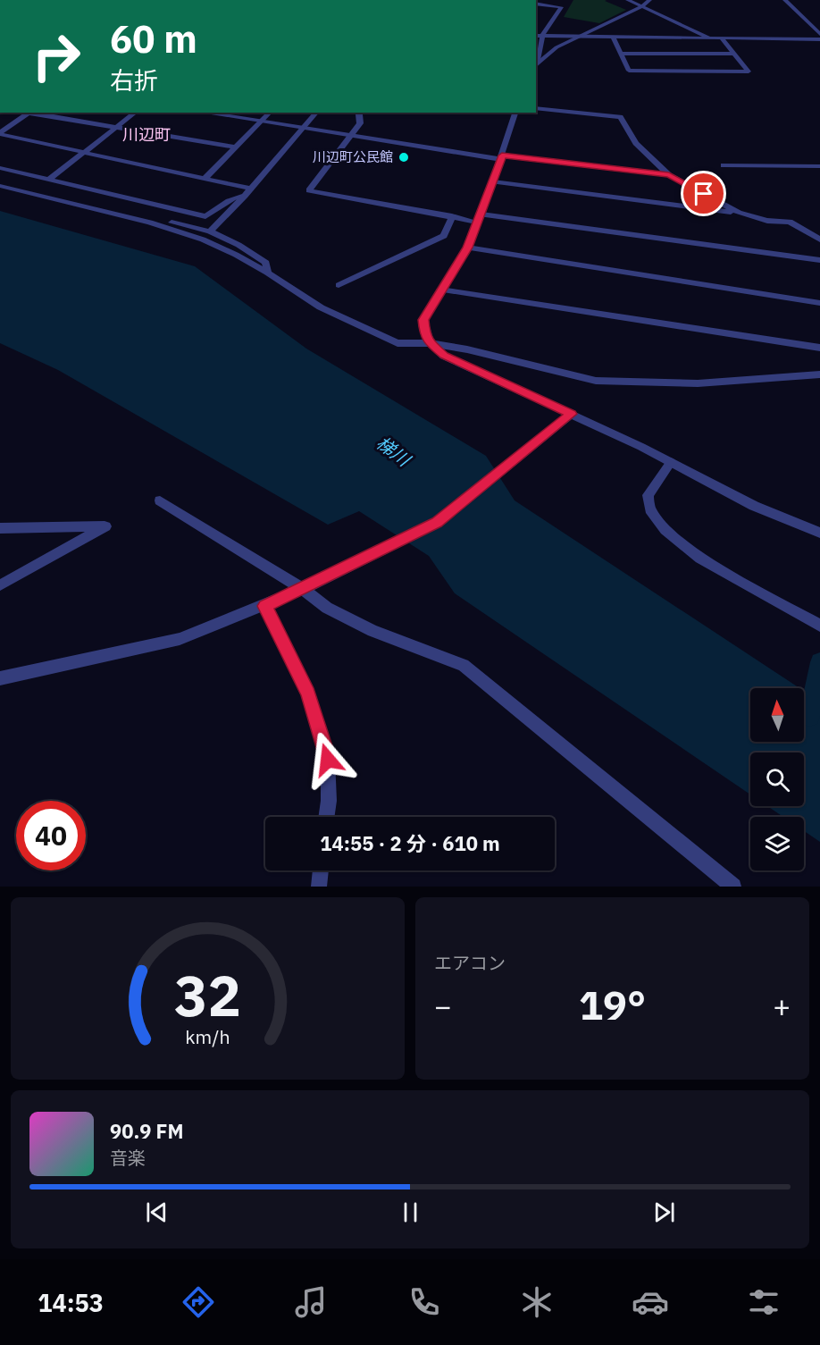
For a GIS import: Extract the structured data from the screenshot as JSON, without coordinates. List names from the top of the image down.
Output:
{
  "districts": ["川辺町"],
  "water": ["梯川"],
  "places": ["川辺町公民館"],
  "north": "top",
  "page": {
    "turn": ["60 m", "右折"],
    "limit": "40",
    "trip": "14:55 · 2 分 · 610 m",
    "tile": "エアコン",
    "heat": ["−", "19°", "+"],
    "song": ["90.9 FM", "音楽"],
    "tabs": "14:53",
    "gauge": ["32", "km/h"]
  }
}
